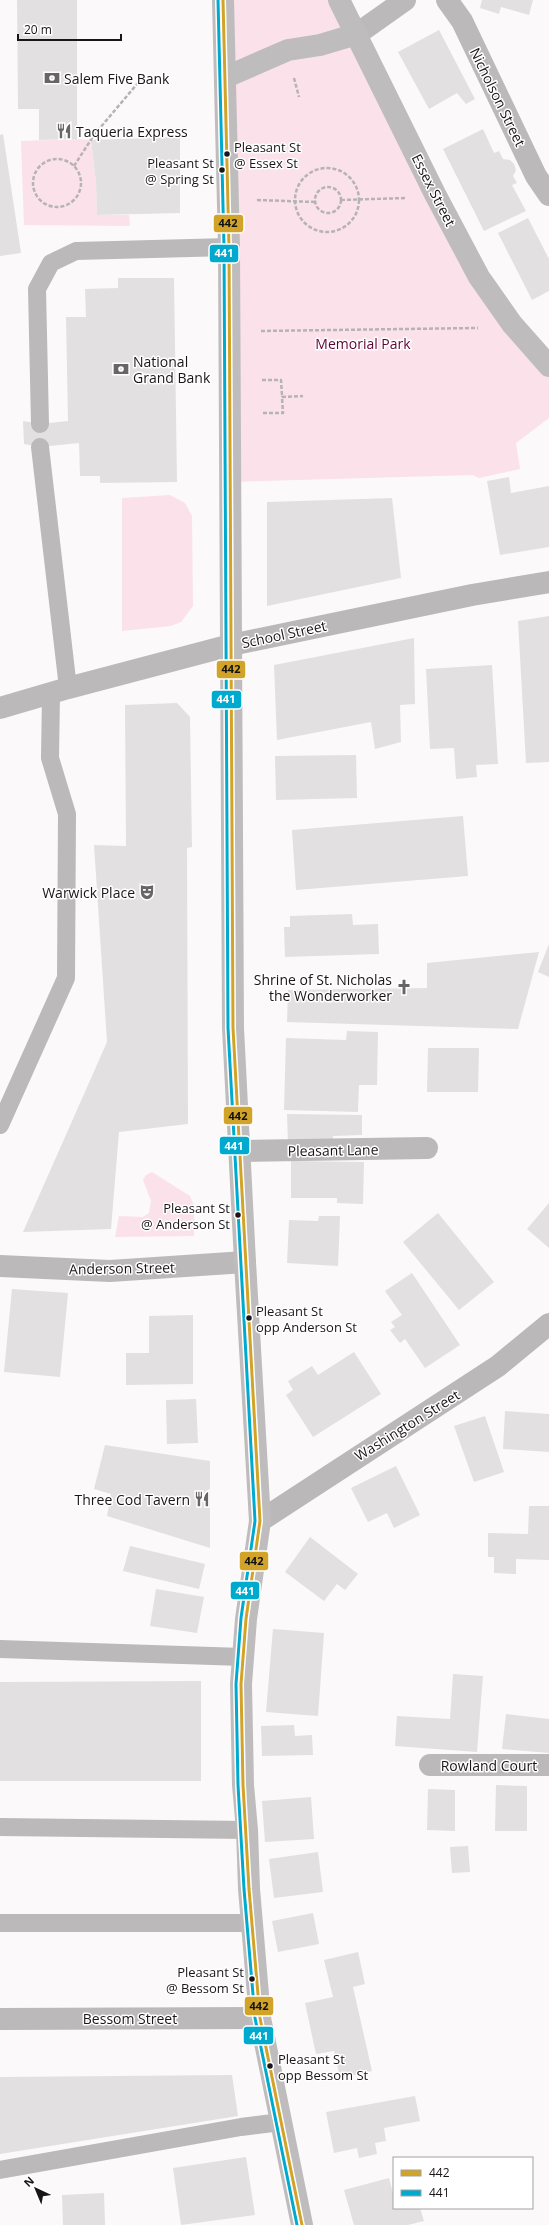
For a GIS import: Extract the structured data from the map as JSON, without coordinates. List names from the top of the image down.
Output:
{
  "streets": {
    "main road": ["Essex Street", "School Street", "Washington Street"],
    "street": [
      "Nicholson Street",
      "Pleasant Lane",
      "Anderson Street",
      "Rowland Court",
      "Bessom Street"
    ]
  },
  "parks": ["Memorial Park"],
  "places": {
    "bank": ["Salem Five Bank", "National Grand Bank"],
    "restaurant": ["Taqueria Express", "Three Cod Tavern"],
    "other": [
      "Pleasant St @ Essex St",
      "Pleasant St @ Spring St",
      "Pleasant St @ Anderson St",
      "Pleasant St opp Anderson St",
      "Pleasant St @ Bessom St",
      "Pleasant St opp Bessom St"
    ],
    "theatre": ["Warwick Place"],
    "church": ["Shrine of St. Nicholas the Wonderworker"]
  },
  "lines": ["transit line 442", "transit line 441"],
  "legend": ["442", "441"],
  "scale_bar": "20 m",
  "north": "top left"
}
